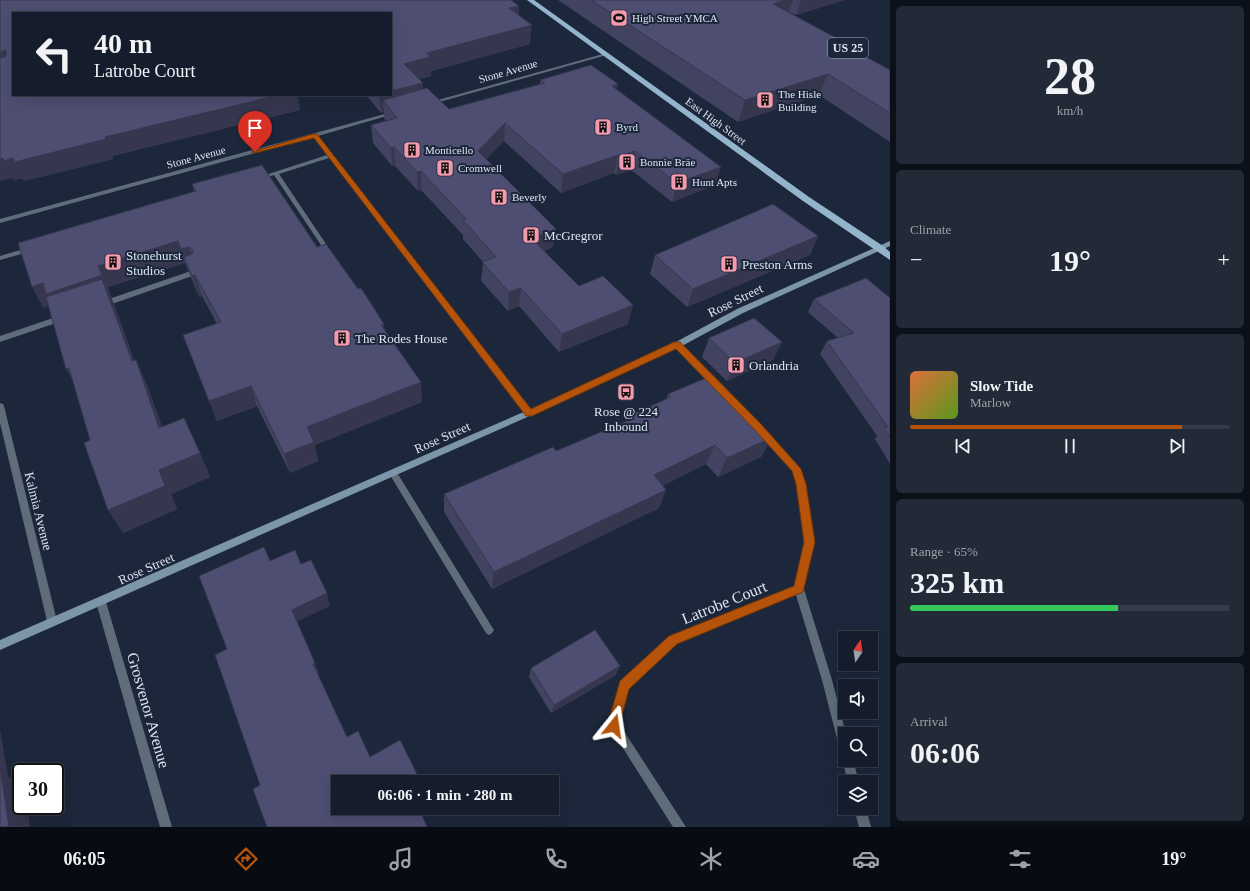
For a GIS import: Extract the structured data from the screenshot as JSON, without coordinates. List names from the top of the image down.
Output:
{
  "streets": {
    "main road": ["East High Street", "Rose Street"],
    "street": [
      "Stone Avenue",
      "Kalmia Avenue",
      "Latrobe Court",
      "Grosvenor Avenue"
    ]
  },
  "crossings": [
    ["Stone Avenue", "East High Street"],
    ["East High Street", "Rose Street"],
    ["Rose Street", "Kalmia Avenue"],
    ["Rose Street", "Grosvenor Avenue"]
  ],
  "places": {
    "sports": ["High Street YMCA"],
    "building": [
      "The Hisle Building",
      "Byrd",
      "Monticello",
      "Bonnie Bräe",
      "Cromwell",
      "Hunt Apts",
      "Beverly",
      "McGregror",
      "Stonehurst Studios",
      "Preston Arms",
      "The Rodes House",
      "Orlandria"
    ],
    "bus stop": ["Rose @ 224 Inbound"]
  },
  "north": "top",
  "page": {
    "tile": [
      ["28", "km/h"],
      "Climate",
      ["Range · 65%", "325 km"],
      ["Arrival", "06:06"]
    ],
    "turn": ["40 m", "Latrobe Court"],
    "heat": ["−", "19°", "+"],
    "song": ["Slow Tide", "Marlow"],
    "limit": "30",
    "trip": "06:06 · 1 min · 280 m",
    "tabs": ["06:05", "19°"]
  }
}
